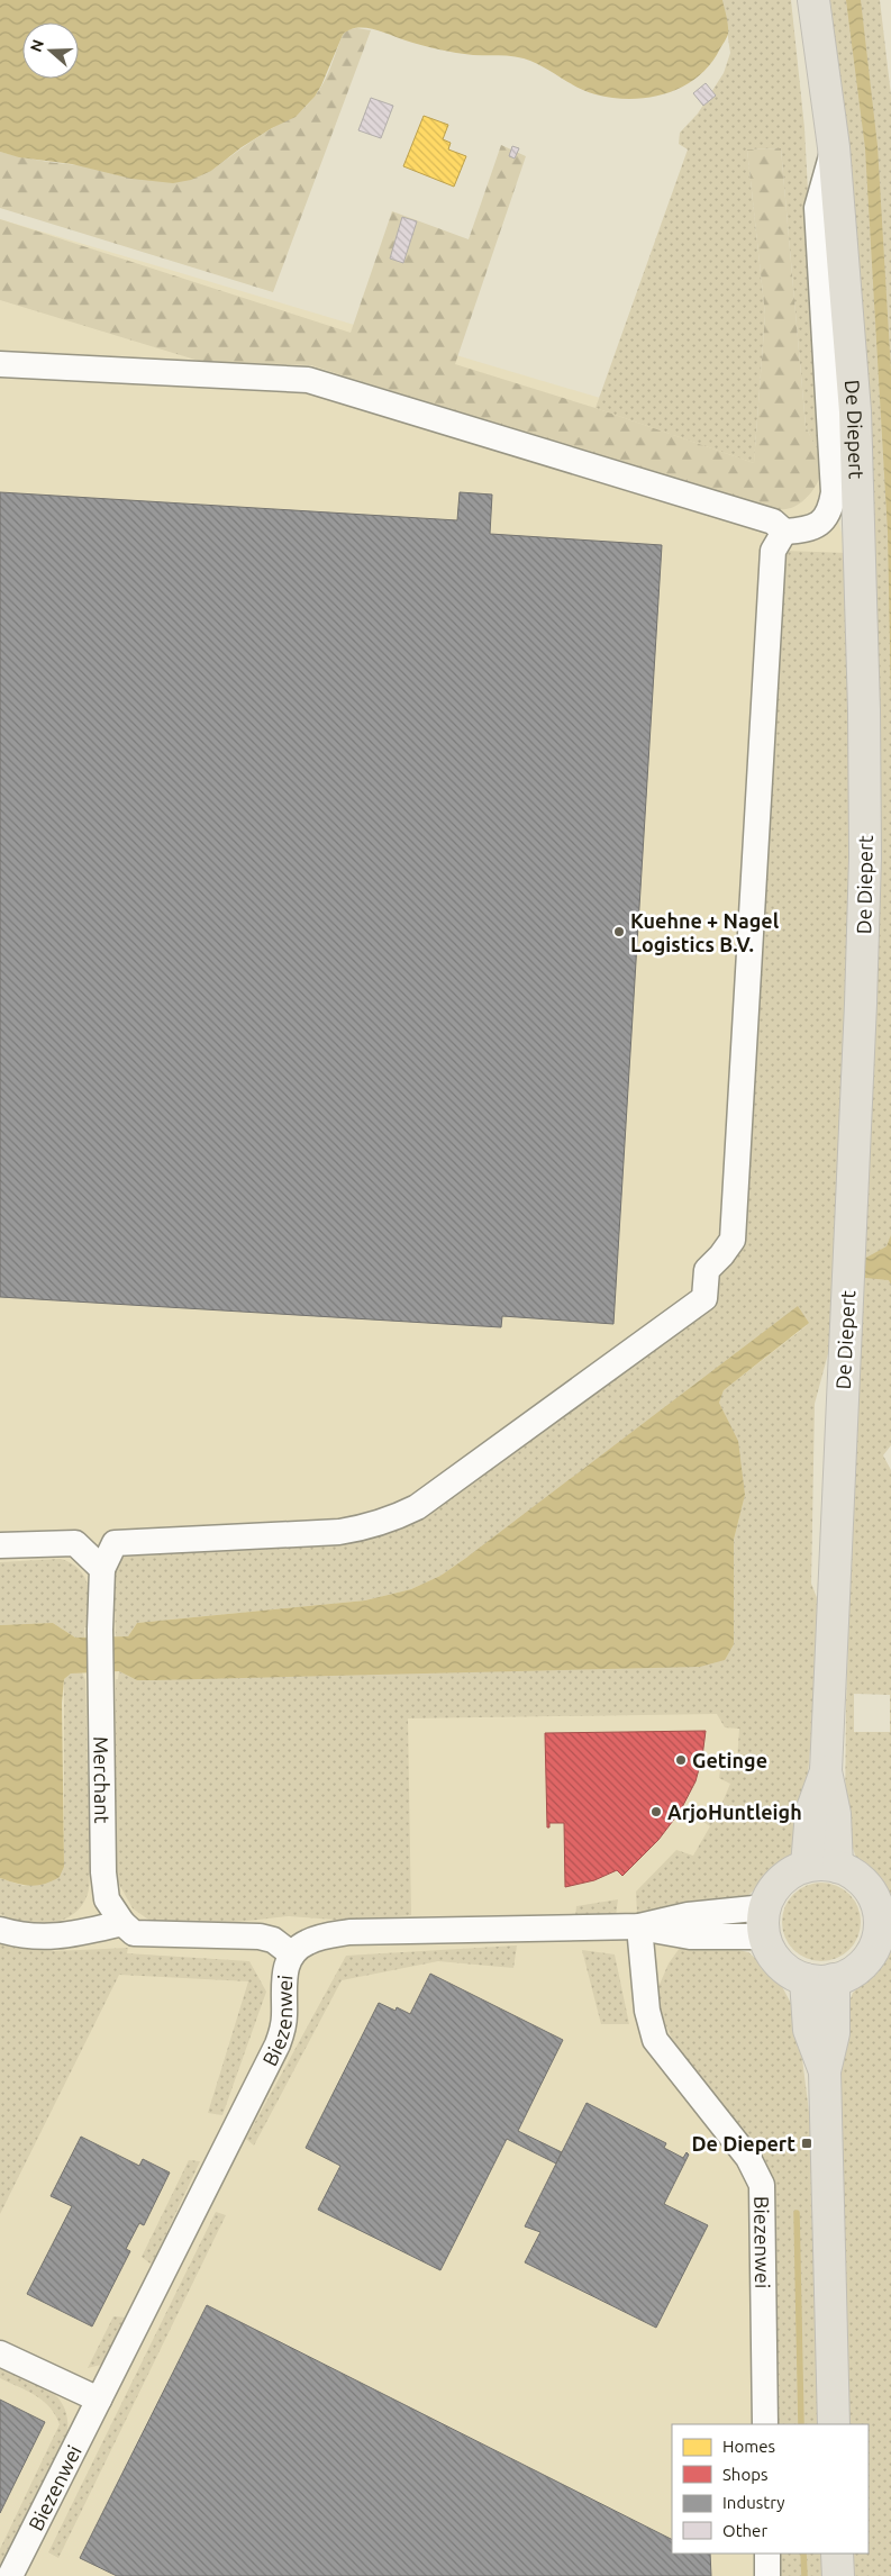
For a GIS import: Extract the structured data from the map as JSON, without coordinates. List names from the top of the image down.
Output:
{
  "streets": {
    "main road": ["De Diepert"],
    "street": ["Merchant", "Biezenwei"]
  },
  "crossings": [
    ["De Diepert", "Biezenwei"]
  ],
  "places": {
    "other": ["Kuehne + Nagel Logistics B.V.", "Getinge", "ArjoHuntleigh"],
    "transit": ["De Diepert"]
  },
  "legend": [
    "Homes",
    "Shops",
    "Industry",
    "Other"
  ],
  "north": "left"
}
